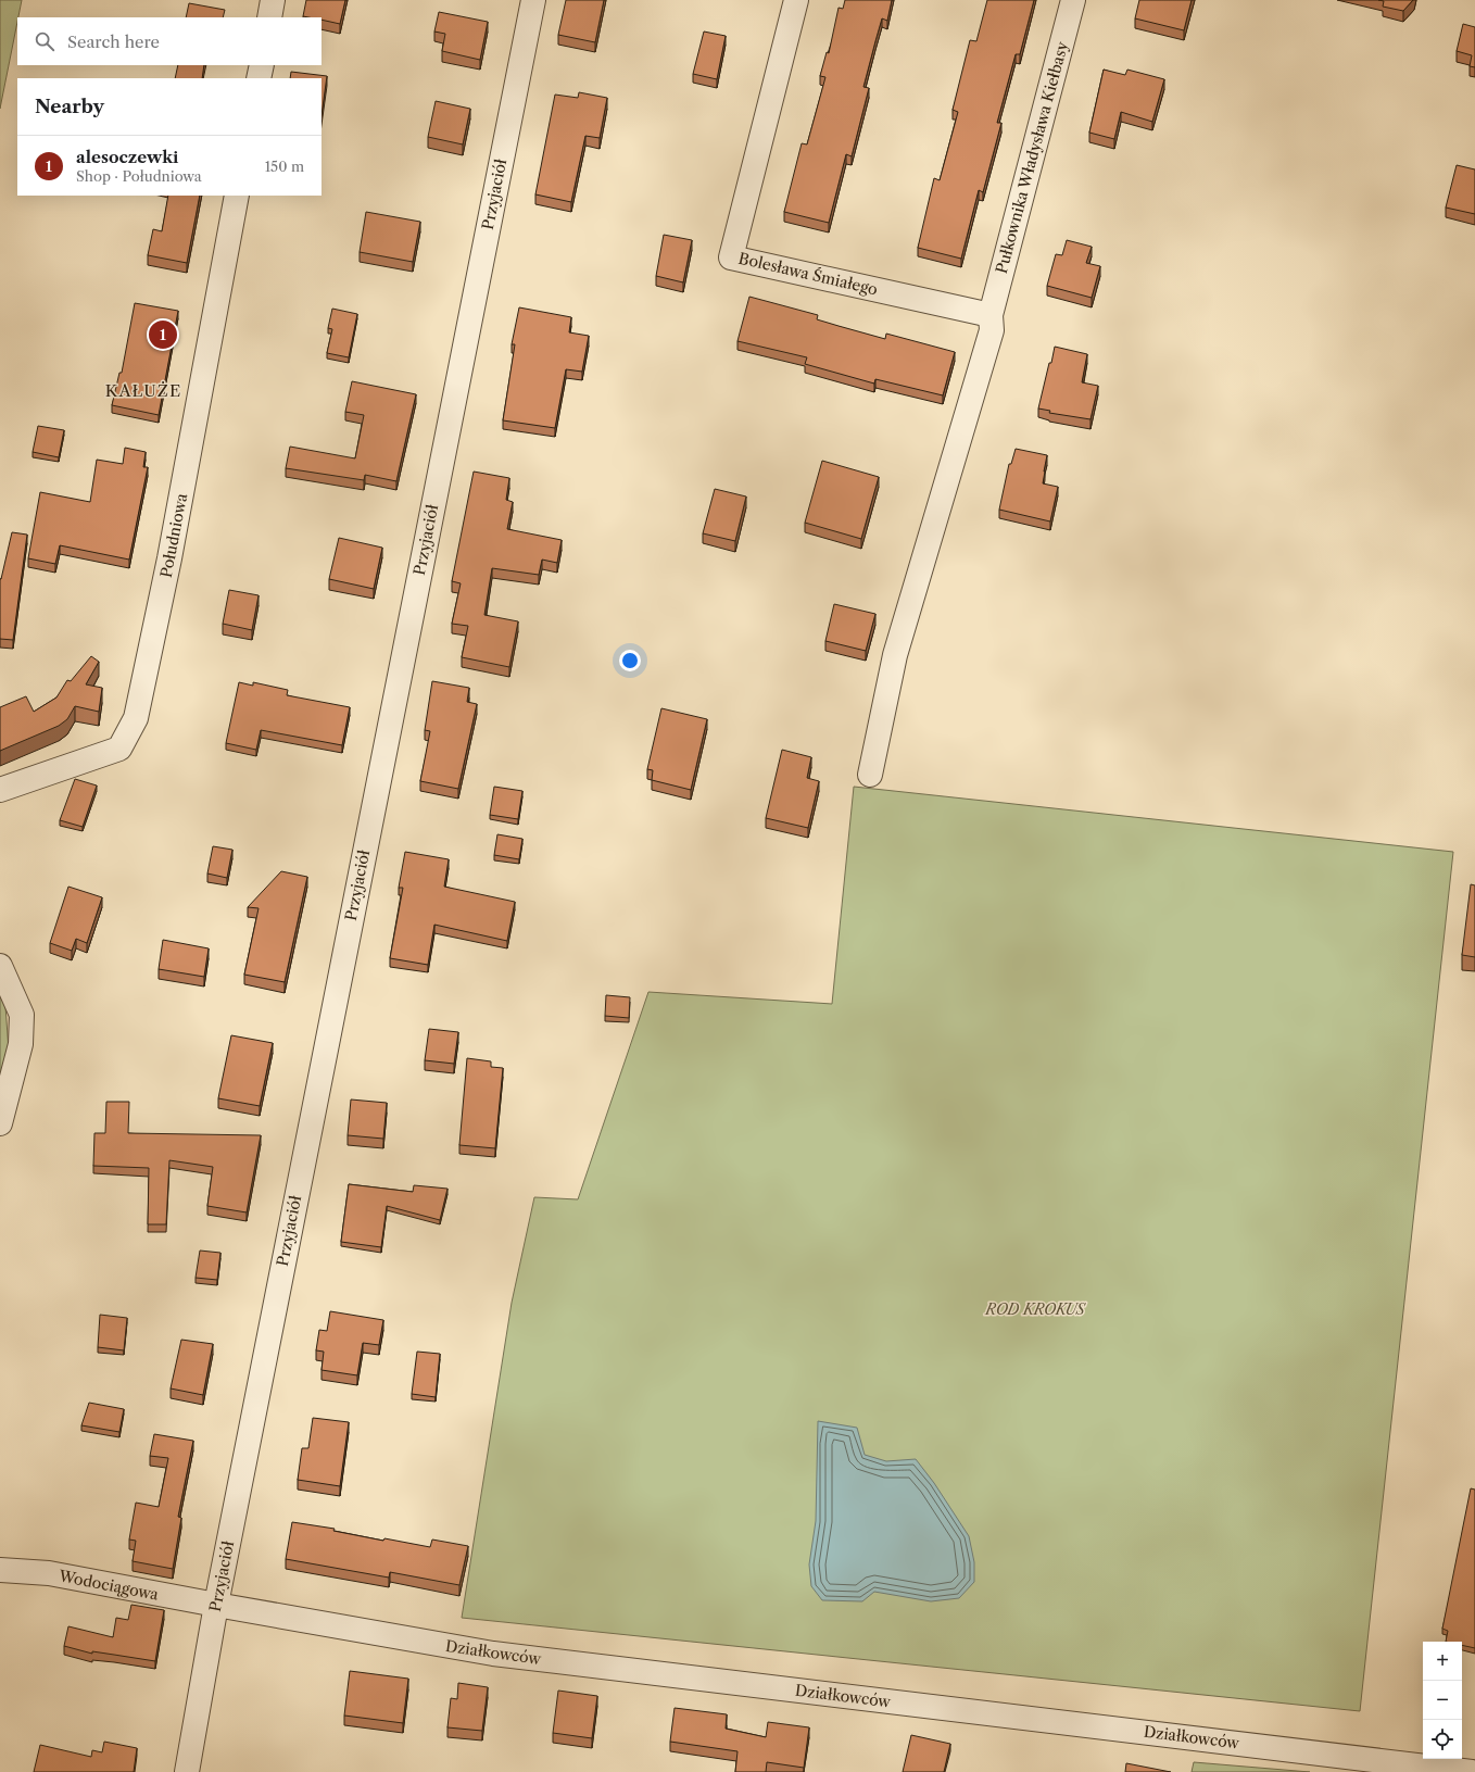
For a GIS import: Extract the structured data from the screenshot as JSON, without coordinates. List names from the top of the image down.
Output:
{
  "streets": {
    "street": [
      "Pułkownika Władysława Kiełbasy",
      "Przyjaciół",
      "Bolesława Śmiałego",
      "Południowa",
      "Wodociągowa",
      "Działkowców"
    ]
  },
  "crossings": [
    ["Pułkownika Władysława Kiełbasy", "Bolesława Śmiałego"],
    ["Przyjaciół", "Wodociągowa"],
    ["Przyjaciół", "Działkowców"],
    ["Wodociągowa", "Działkowców"]
  ],
  "districts": ["KAŁUŻE"],
  "parks": ["ROD KROKUS"],
  "page": {
    "search": "Search here",
    "heading": "Nearby",
    "list": [
      {
        "mark": "1",
        "name": "alesoczewki",
        "note": "Shop · Południowa",
        "value": "150 m"
      }
    ],
    "pins": "1",
    "map_buttons": ["+", "−"]
  }
}
